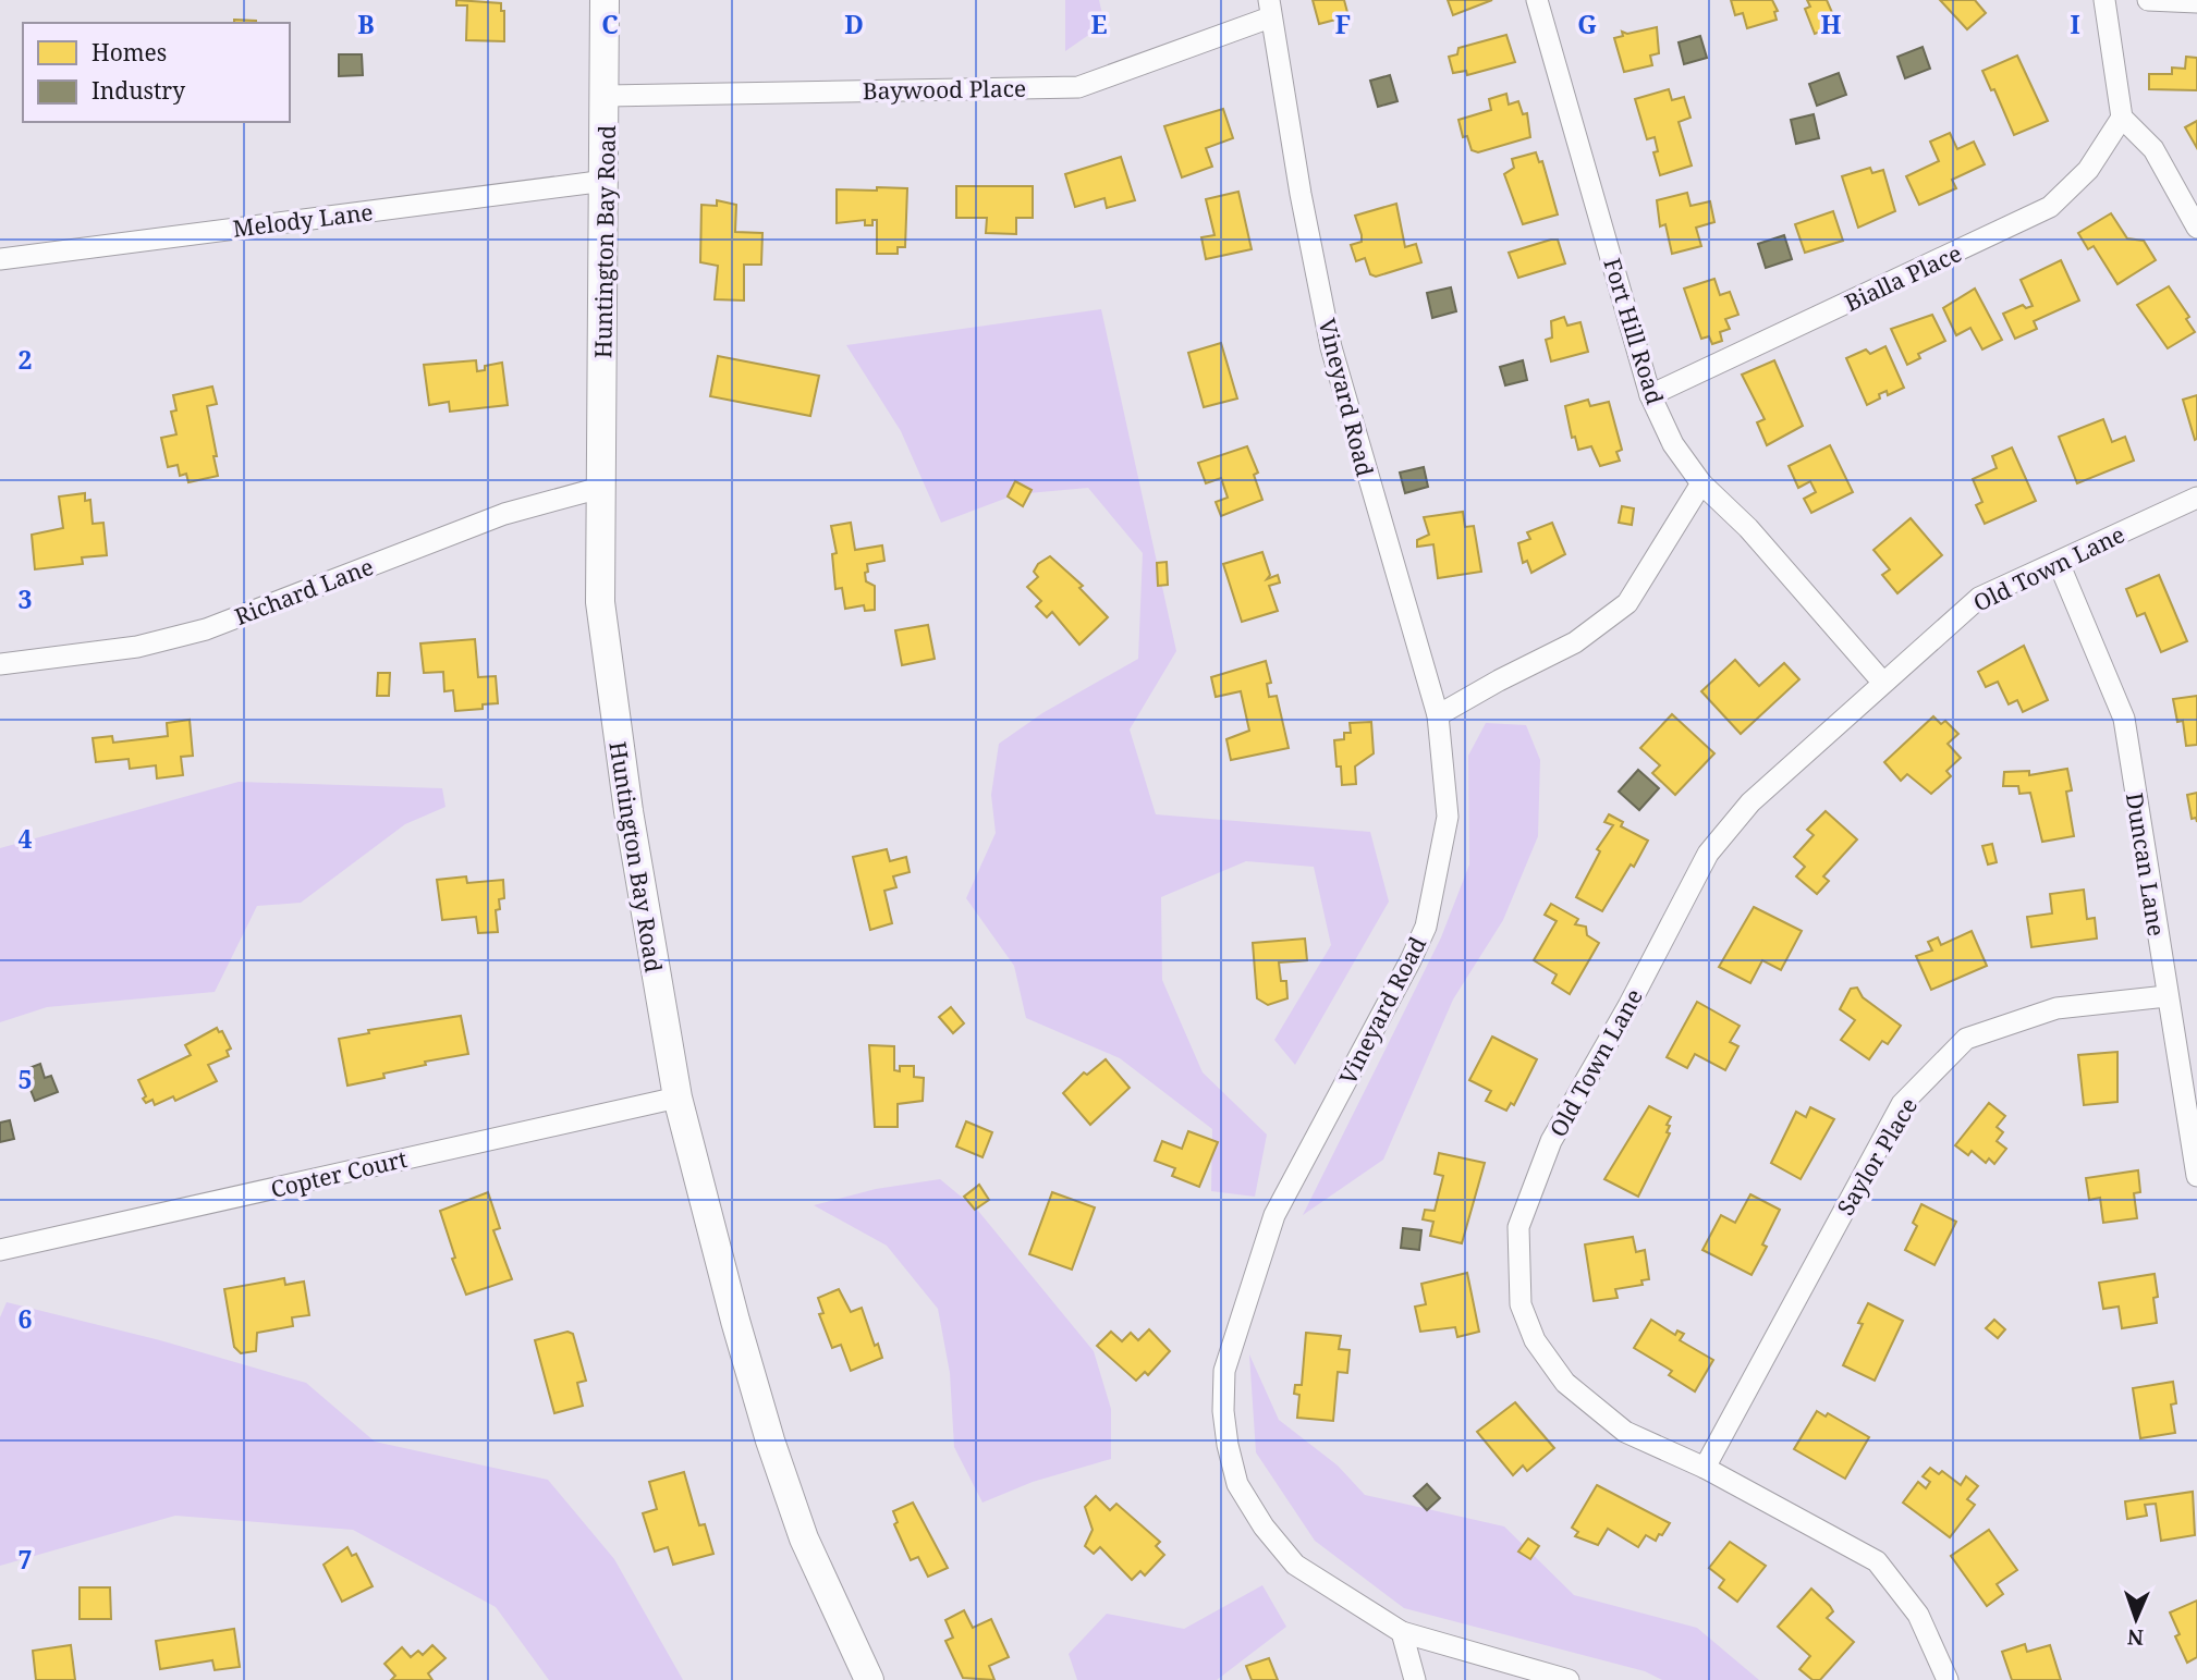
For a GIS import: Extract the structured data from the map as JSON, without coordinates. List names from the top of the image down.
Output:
{
  "streets": {
    "street": [
      "Baywood Place",
      "Melody Lane",
      "Huntington Bay Road",
      "Bialla Place",
      "Fort Hill Road",
      "Vineyard Road",
      "Old Town Lane",
      "Richard Lane",
      "Duncan Lane",
      "Saylor Place",
      "Copter Court"
    ]
  },
  "crossings": [
    ["Baywood Place", "Huntington Bay Road"],
    ["Baywood Place", "Vineyard Road"],
    ["Melody Lane", "Huntington Bay Road"],
    ["Huntington Bay Road", "Richard Lane"],
    ["Huntington Bay Road", "Copter Court"],
    ["Bialla Place", "Fort Hill Road"],
    ["Fort Hill Road", "Old Town Lane"],
    ["Old Town Lane", "Duncan Lane"],
    ["Old Town Lane", "Saylor Place"],
    ["Duncan Lane", "Saylor Place"]
  ],
  "legend": ["Homes", "Industry"],
  "north": "bottom",
  "grid": {
    "columns": [
      "B",
      "C",
      "D",
      "E",
      "F",
      "G",
      "H",
      "I"
    ],
    "rows": [
      "2",
      "3",
      "4",
      "5",
      "6",
      "7"
    ]
  }
}
